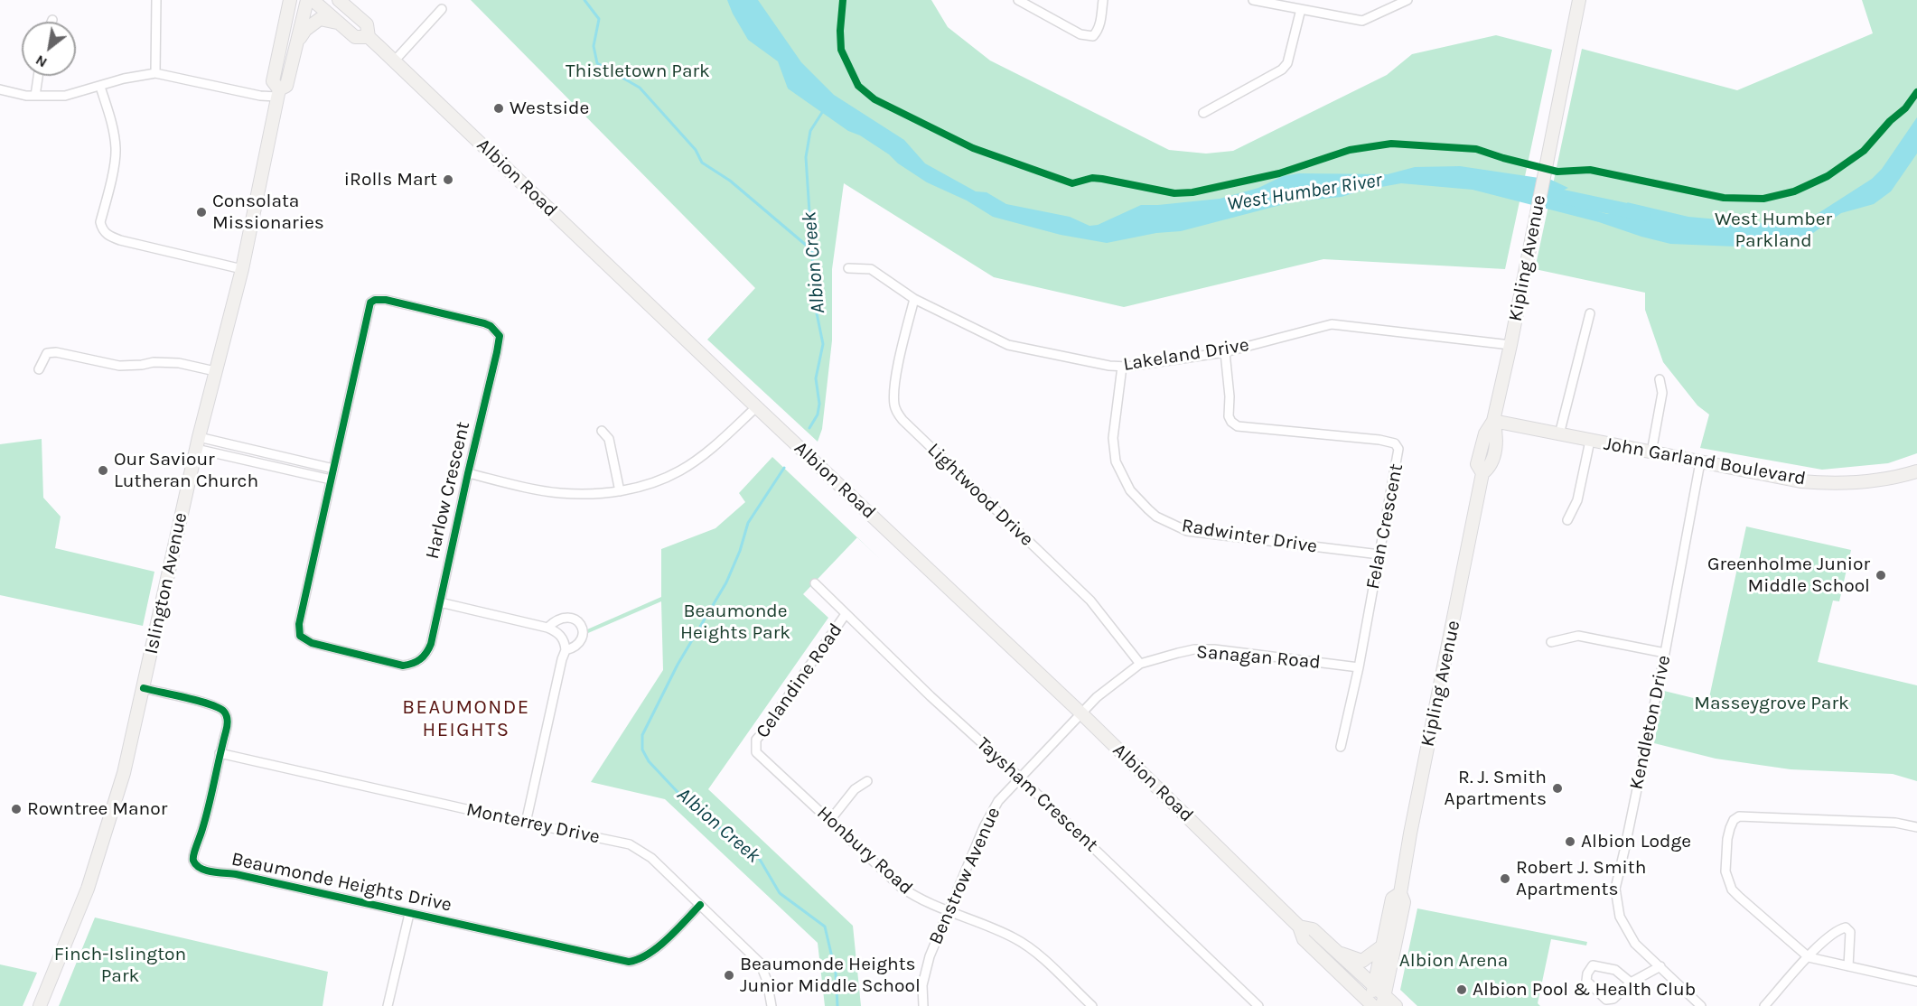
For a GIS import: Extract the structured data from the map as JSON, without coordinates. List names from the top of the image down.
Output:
{
  "streets": {
    "main road": [
      "Albion Road",
      "Kipling Avenue",
      "John Garland Boulevard",
      "Islington Avenue"
    ],
    "street": [
      "Lakeland Drive",
      "Harlow Crescent",
      "Lightwood Drive",
      "Felan Crescent",
      "Radwinter Drive",
      "Sanagan Road",
      "Celandine Road",
      "Kendleton Drive",
      "Taysham Crescent",
      "Monterrey Drive",
      "Honbury Road",
      "Benstrow Avenue",
      "Beaumonde Heights Drive"
    ]
  },
  "crossings": [
    ["Albion Road", "Kipling Avenue"],
    ["Albion Road", "Sanagan Road"],
    ["Albion Road", "Benstrow Avenue"],
    ["Kipling Avenue", "Lakeland Drive"],
    ["Kipling Avenue", "John Garland Boulevard"],
    ["Lakeland Drive", "Lightwood Drive"],
    ["Lakeland Drive", "Felan Crescent"],
    ["Lakeland Drive", "Radwinter Drive"],
    ["John Garland Boulevard", "Kendleton Drive"],
    ["Lightwood Drive", "Sanagan Road"],
    ["Felan Crescent", "Radwinter Drive"],
    ["Felan Crescent", "Sanagan Road"],
    ["Islington Avenue", "Beaumonde Heights Drive"],
    ["Sanagan Road", "Benstrow Avenue"],
    ["Celandine Road", "Taysham Crescent"],
    ["Celandine Road", "Honbury Road"],
    ["Taysham Crescent", "Benstrow Avenue"],
    ["Monterrey Drive", "Beaumonde Heights Drive"],
    ["Honbury Road", "Benstrow Avenue"]
  ],
  "districts": ["BEAUMONDE HEIGHTS"],
  "water": ["West Humber River", "Albion Creek"],
  "parks": [
    "Thistletown Park",
    "West Humber Parkland",
    "Beaumonde Heights Park",
    "Masseygrove Park",
    "Finch-Islington Park",
    "Albion Arena"
  ],
  "places": [
    "Westside",
    "iRolls Mart",
    "Consolata Missionaries",
    "Our Saviour Lutheran Church",
    "Greenholme Junior Middle School",
    "R. J. Smith Apartments",
    "Rowntree Manor",
    "Albion Lodge",
    "Robert J. Smith Apartments",
    "Beaumonde Heights Junior Middle School",
    "Albion Pool & Health Club"
  ],
  "north": "bottom left"
}
